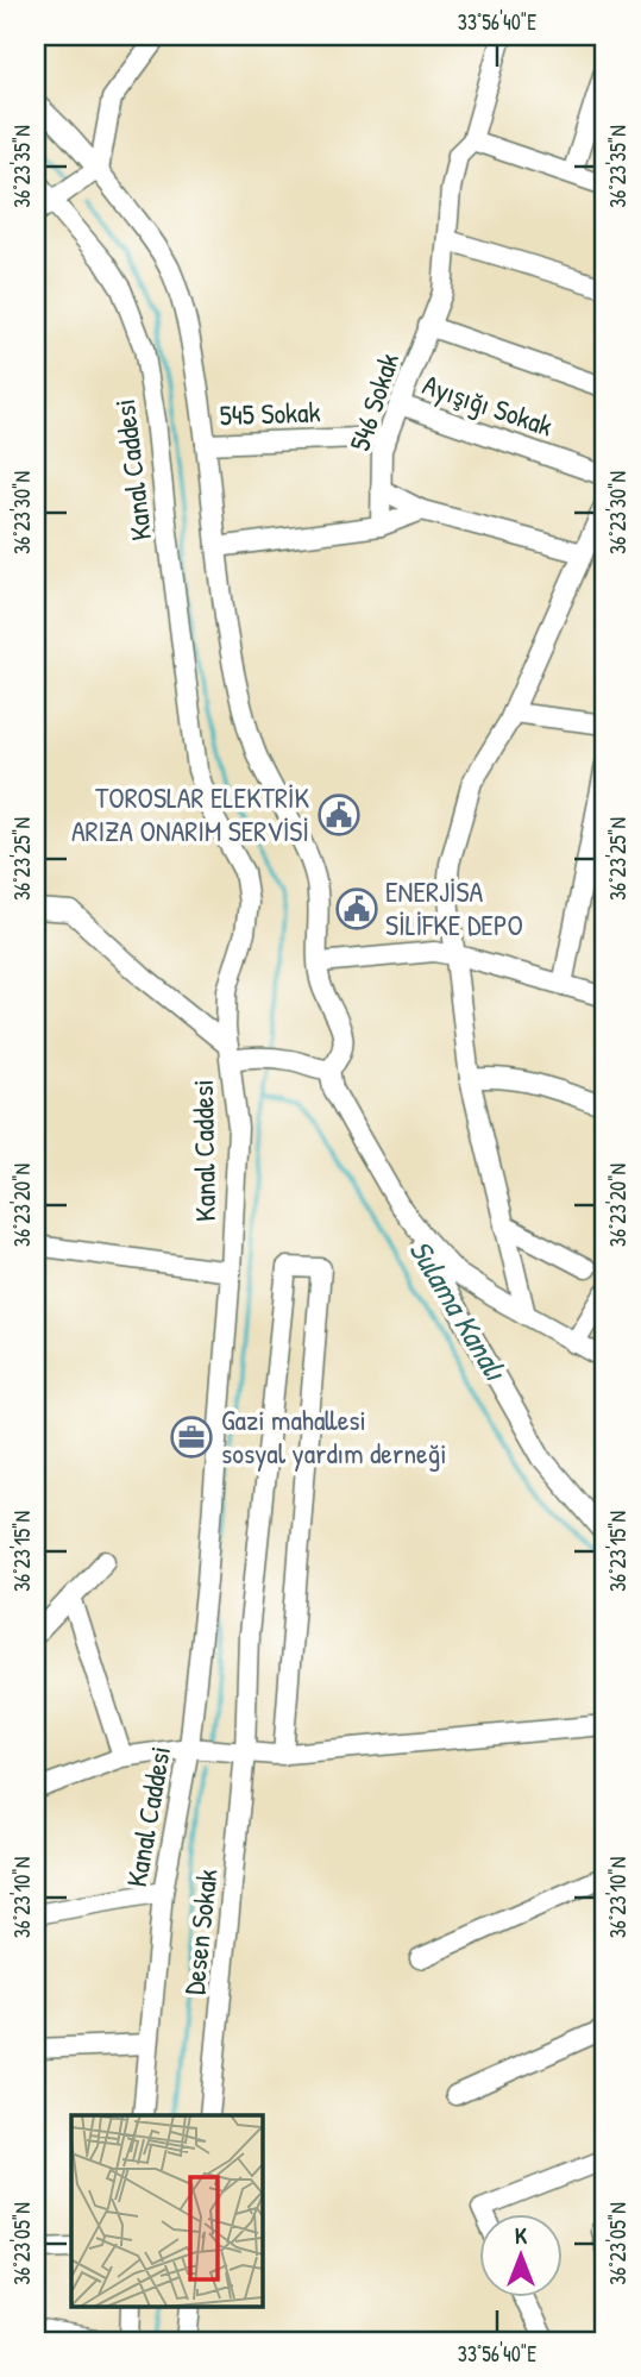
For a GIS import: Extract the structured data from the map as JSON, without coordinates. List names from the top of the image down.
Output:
{
  "streets": {
    "street": [
      "546 Sokak",
      "Ayışığı Sokak",
      "545 Sokak",
      "Kanal Caddesi",
      "Desen Sokak"
    ]
  },
  "crossings": [
    ["546 Sokak", "Ayışığı Sokak"],
    ["546 Sokak", "545 Sokak"]
  ],
  "water": ["Sulama Kanalı"],
  "places": {
    "public building": ["TOROSLAR ELEKTRİK ARIZA ONARIM SERVİSİ", "ENERJİSA SİLİFKE DEPO"],
    "office": ["Gazi mahallesi sosyal yardım derneği"]
  },
  "north": "top",
  "coordinates": [
    "33°56'40\"E",
    "36°23'35\"N",
    "36°23'30\"N",
    "36°23'25\"N",
    "36°23'20\"N",
    "36°23'15\"N",
    "36°23'10\"N",
    "36°23'05\"N"
  ]
}
